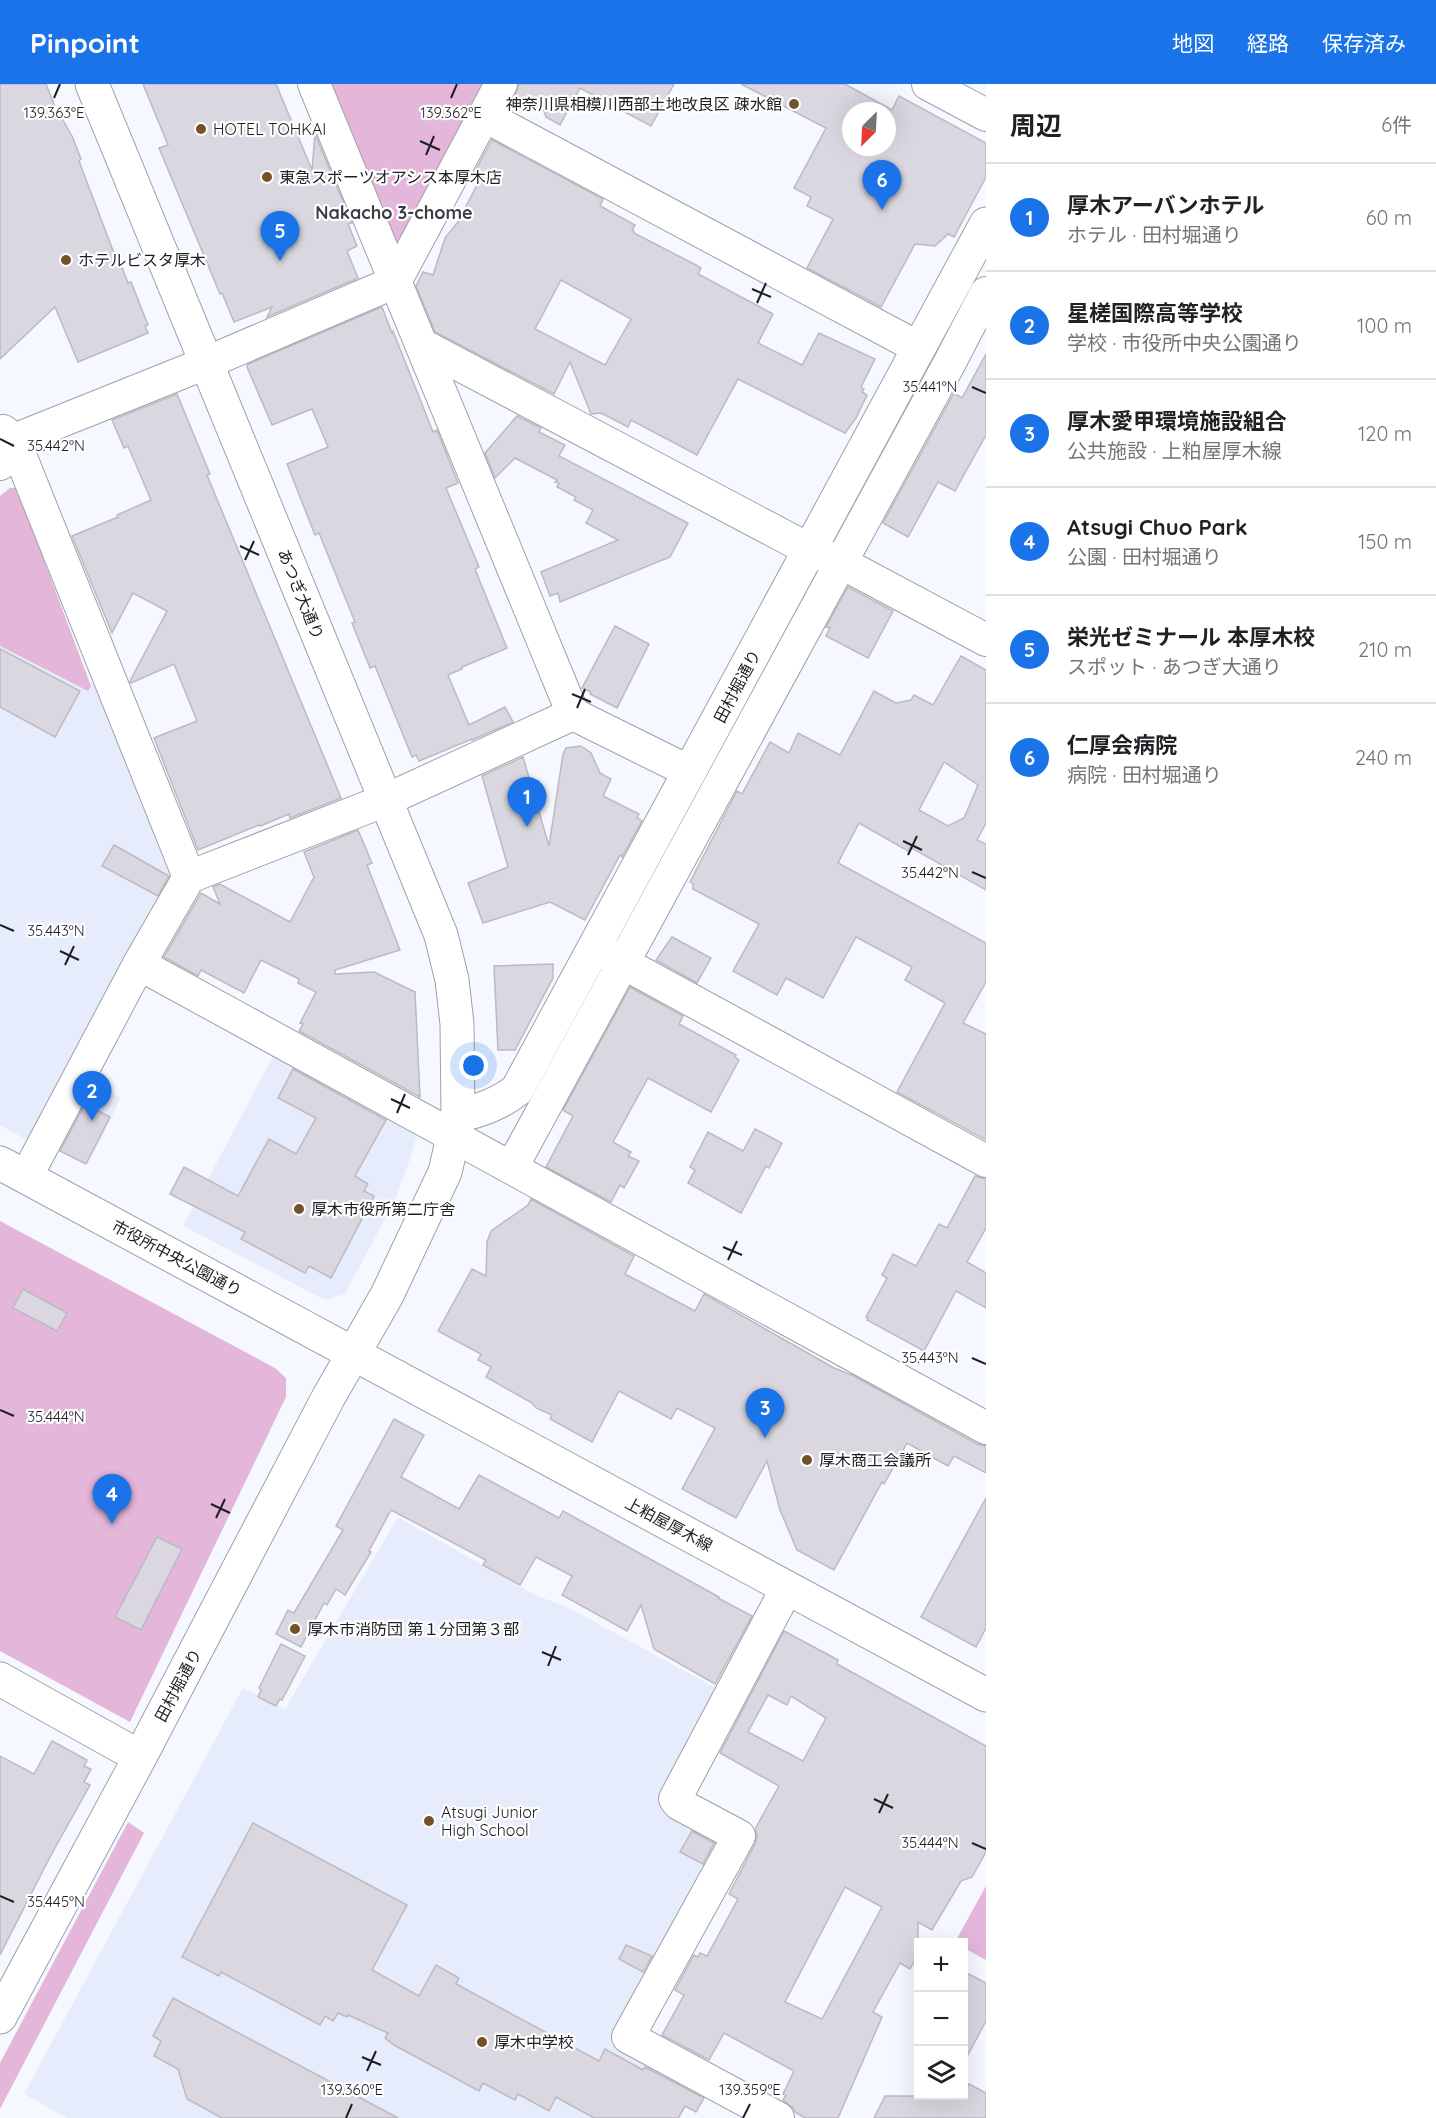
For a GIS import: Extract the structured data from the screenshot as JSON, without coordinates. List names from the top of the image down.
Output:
{
  "streets": {
    "street": [
      "あつぎ大通り",
      "田村堀通り",
      "市役所中央公園通り",
      "上粕屋厚木線"
    ]
  },
  "crossings": [
    ["あつぎ大通り", "田村堀通り"],
    ["田村堀通り", "市役所中央公園通り"],
    ["田村堀通り", "上粕屋厚木線"],
    ["市役所中央公園通り", "上粕屋厚木線"]
  ],
  "districts": ["Nakacho 3-chome"],
  "places": [
    "神奈川県相模川西部土地改良区 疎水館",
    "HOTEL TOHKAI",
    "東急スポーツオアシス本厚木店",
    "ホテルビスタ厚木",
    "厚木市役所第二庁舎",
    "厚木商工会議所",
    "厚木市消防団 第１分団第３部",
    "Atsugi Junior High School",
    "厚木中学校"
  ],
  "north": "bottom left",
  "page": {
    "header": "Pinpoint",
    "nav": ["地図", "経路", "保存済み"],
    "heading": ["周辺", "6件"],
    "pins": [
      "6",
      "5",
      "1",
      "2",
      "3",
      "4"
    ],
    "list": [
      {
        "mark": "1",
        "name": "厚木アーバンホテル",
        "note": "ホテル · 田村堀通り",
        "value": "60 m"
      },
      {
        "mark": "2",
        "name": "星槎国際高等学校",
        "note": "学校 · 市役所中央公園通り",
        "value": "100 m"
      },
      {
        "mark": "3",
        "name": "厚木愛甲環境施設組合",
        "note": "公共施設 · 上粕屋厚木線",
        "value": "120 m"
      },
      {
        "mark": "4",
        "name": "Atsugi Chuo Park",
        "note": "公園 · 田村堀通り",
        "value": "150 m"
      },
      {
        "mark": "5",
        "name": "栄光ゼミナール 本厚木校",
        "note": "スポット · あつぎ大通り",
        "value": "210 m"
      },
      {
        "mark": "6",
        "name": "仁厚会病院",
        "note": "病院 · 田村堀通り",
        "value": "240 m"
      }
    ],
    "map_buttons": ["+", "−"]
  },
  "coordinates": [
    "139.363°E",
    "139.362°E",
    "35.441°N",
    "35.442°N",
    "35.443°N",
    "35.444°N",
    "35.445°N",
    "139.360°E",
    "139.359°E"
  ]
}
